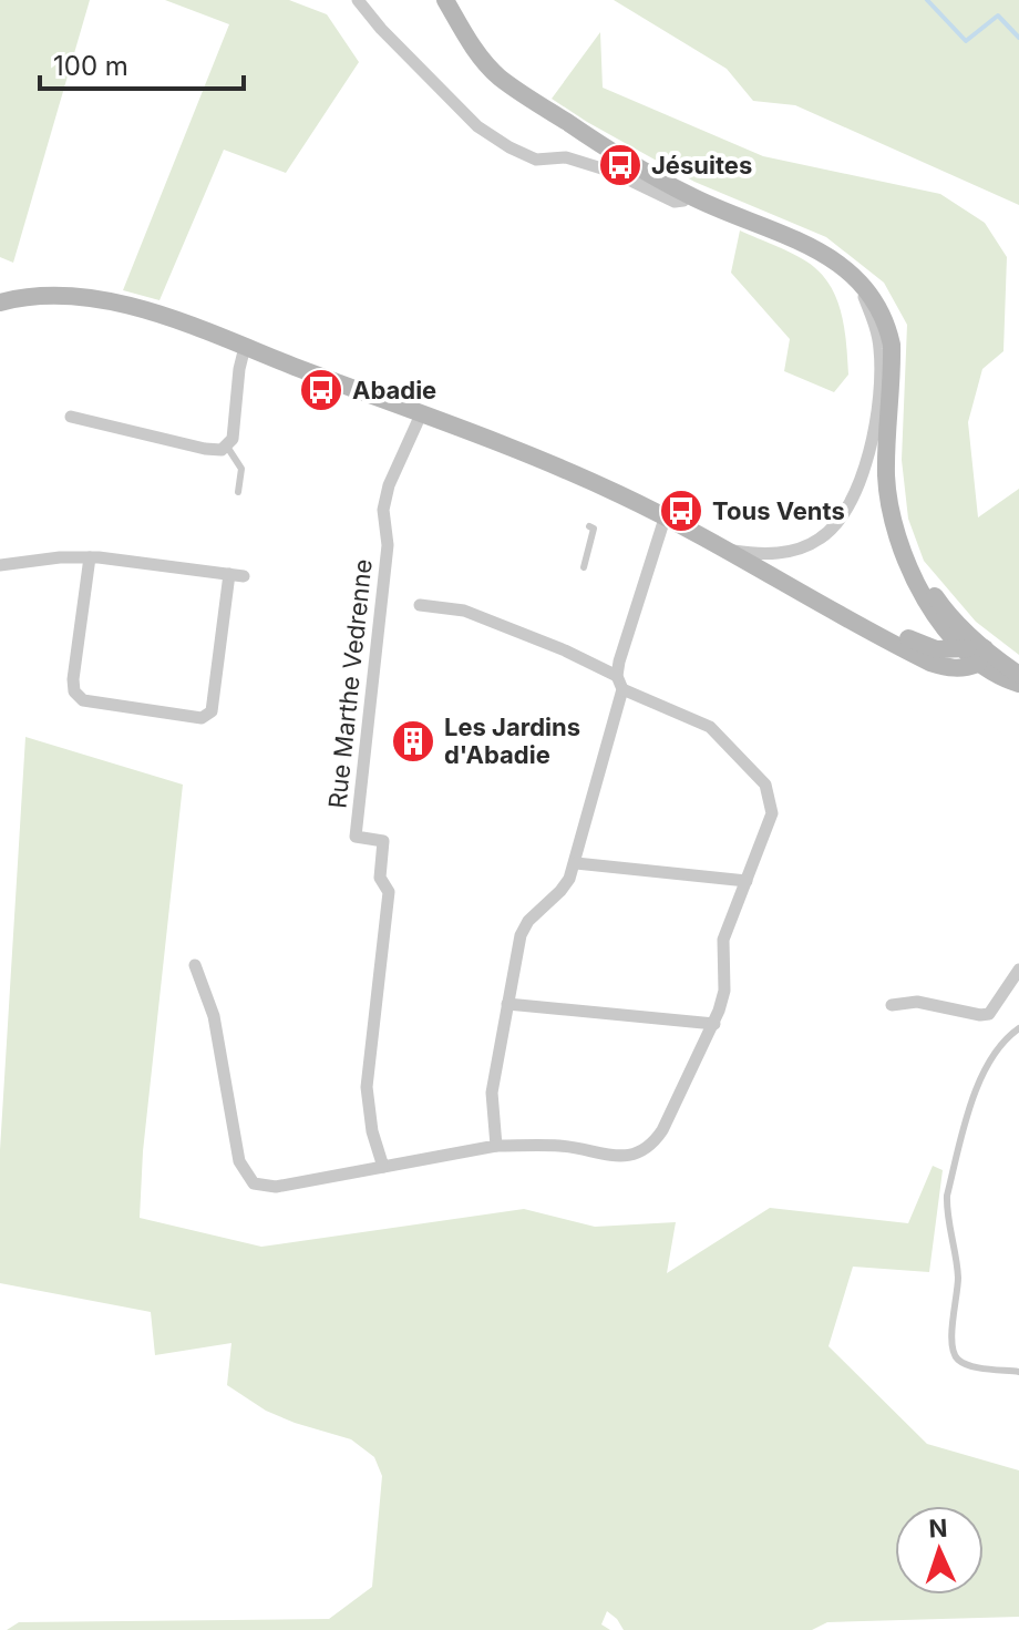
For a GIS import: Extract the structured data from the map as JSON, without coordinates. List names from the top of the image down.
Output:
{
  "streets": {
    "street": ["Rue Marthe Vedrenne"]
  },
  "places": {
    "bus stop": ["Jésuites", "Abadie", "Tous Vents"],
    "building": ["Les Jardins d'Abadie"]
  },
  "scale_bar": "100 m",
  "north": "top"
}
